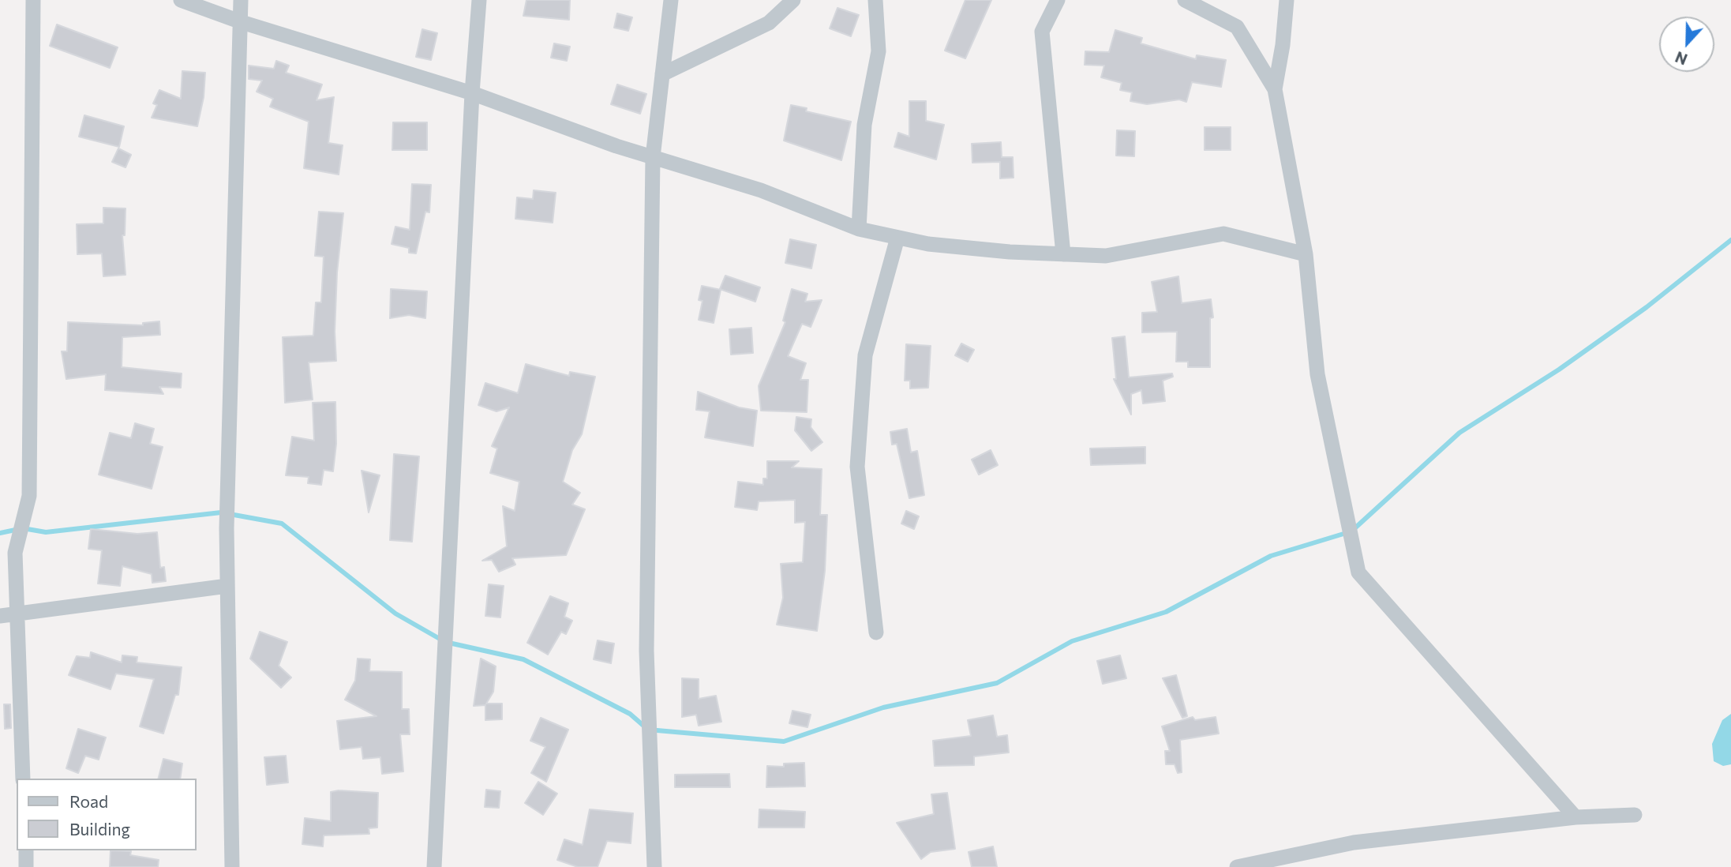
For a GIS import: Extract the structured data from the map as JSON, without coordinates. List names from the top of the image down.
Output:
{
  "legend": ["Road", "Building"],
  "north": "bottom"
}
